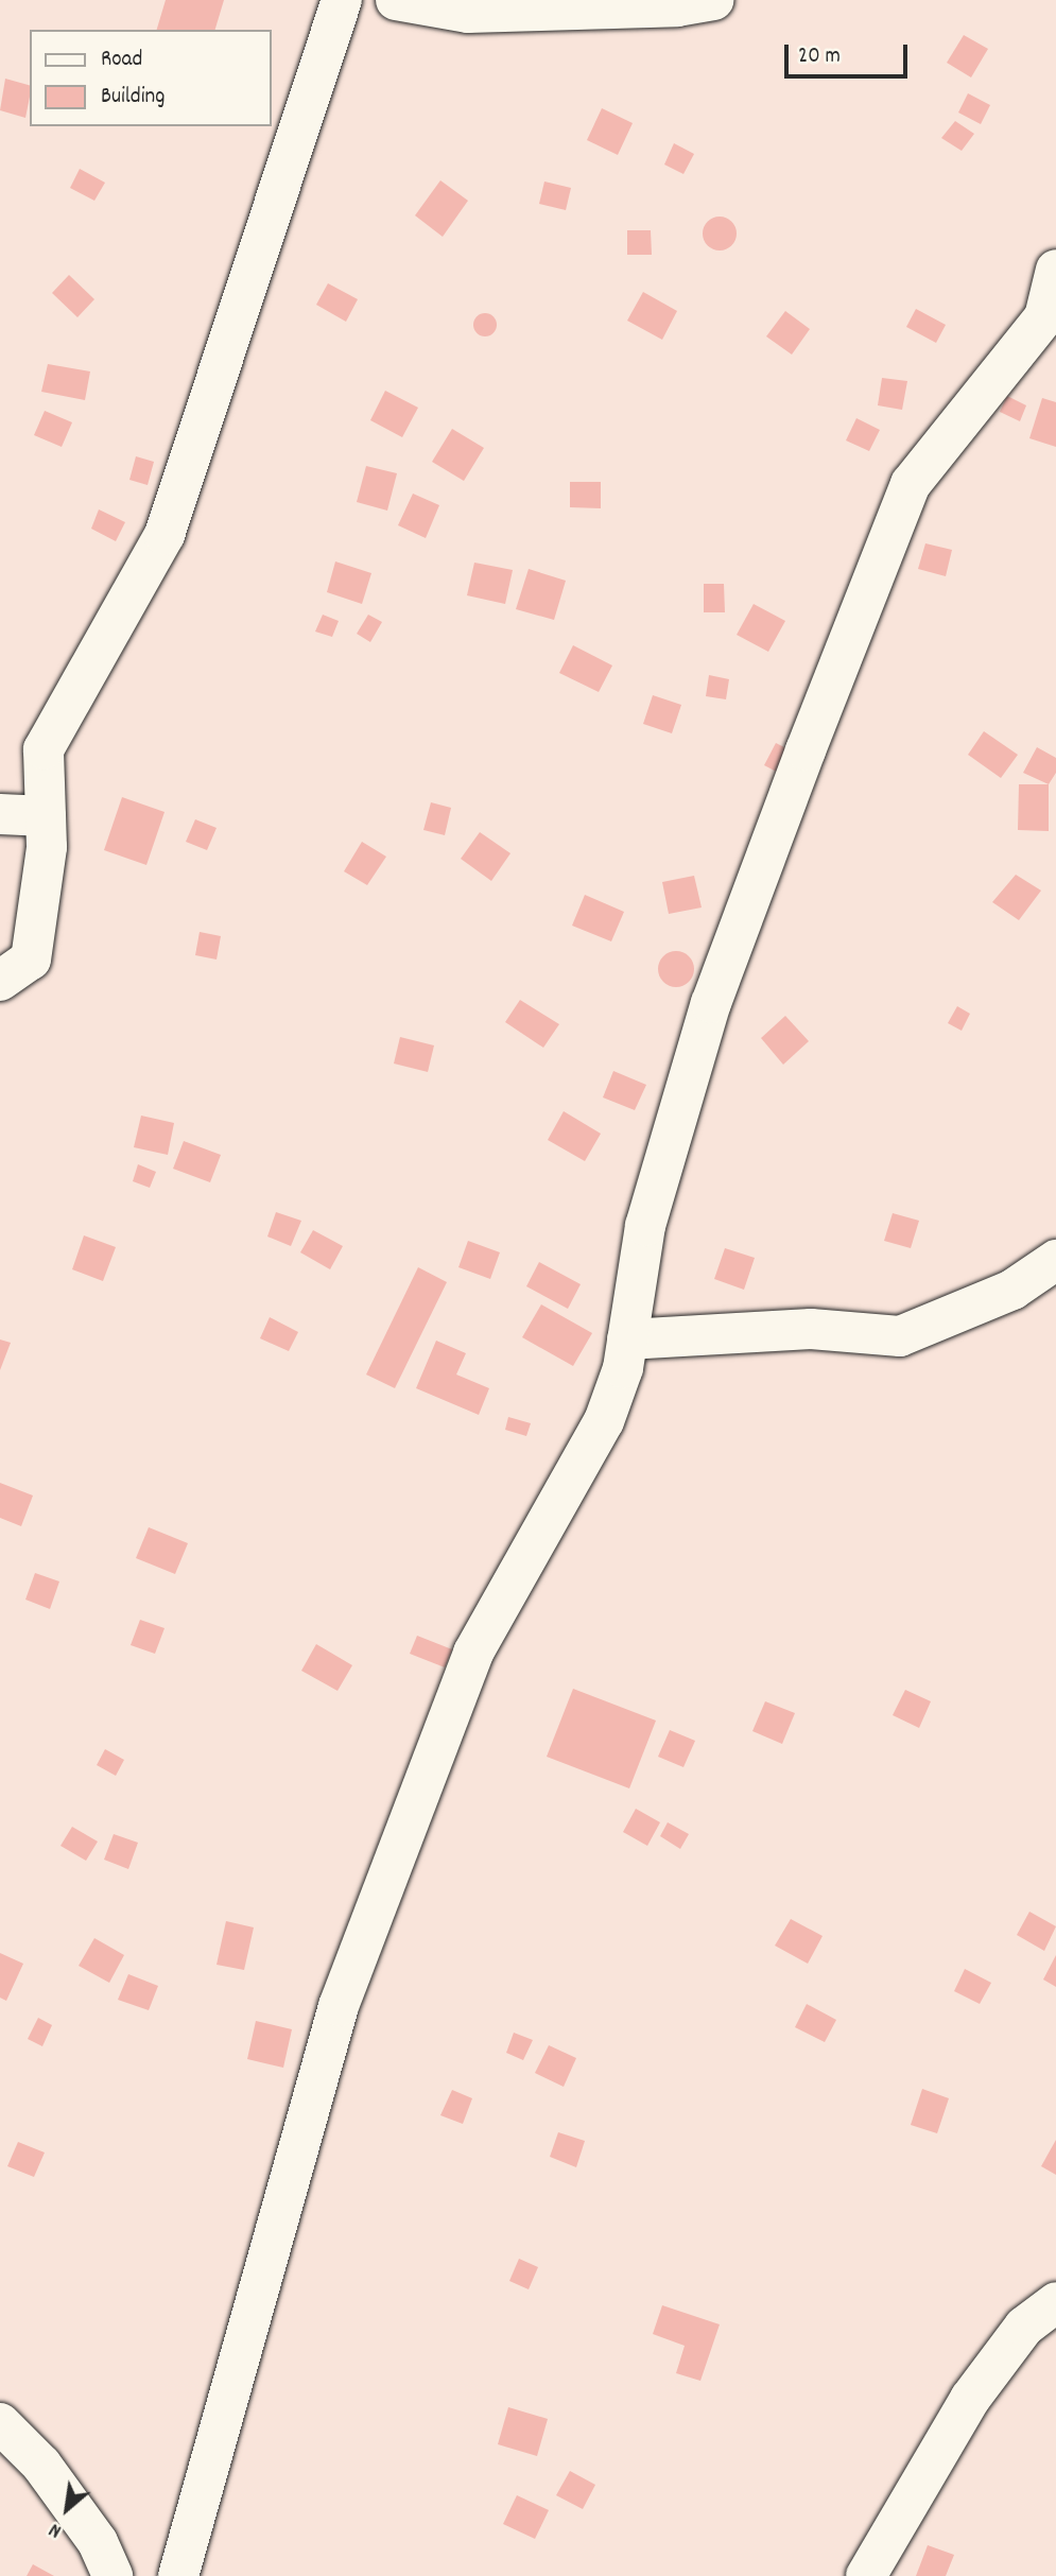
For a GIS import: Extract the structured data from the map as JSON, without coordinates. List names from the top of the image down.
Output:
{
  "legend": ["Road", "Building"],
  "scale_bar": "20 m",
  "north": "bottom left"
}
